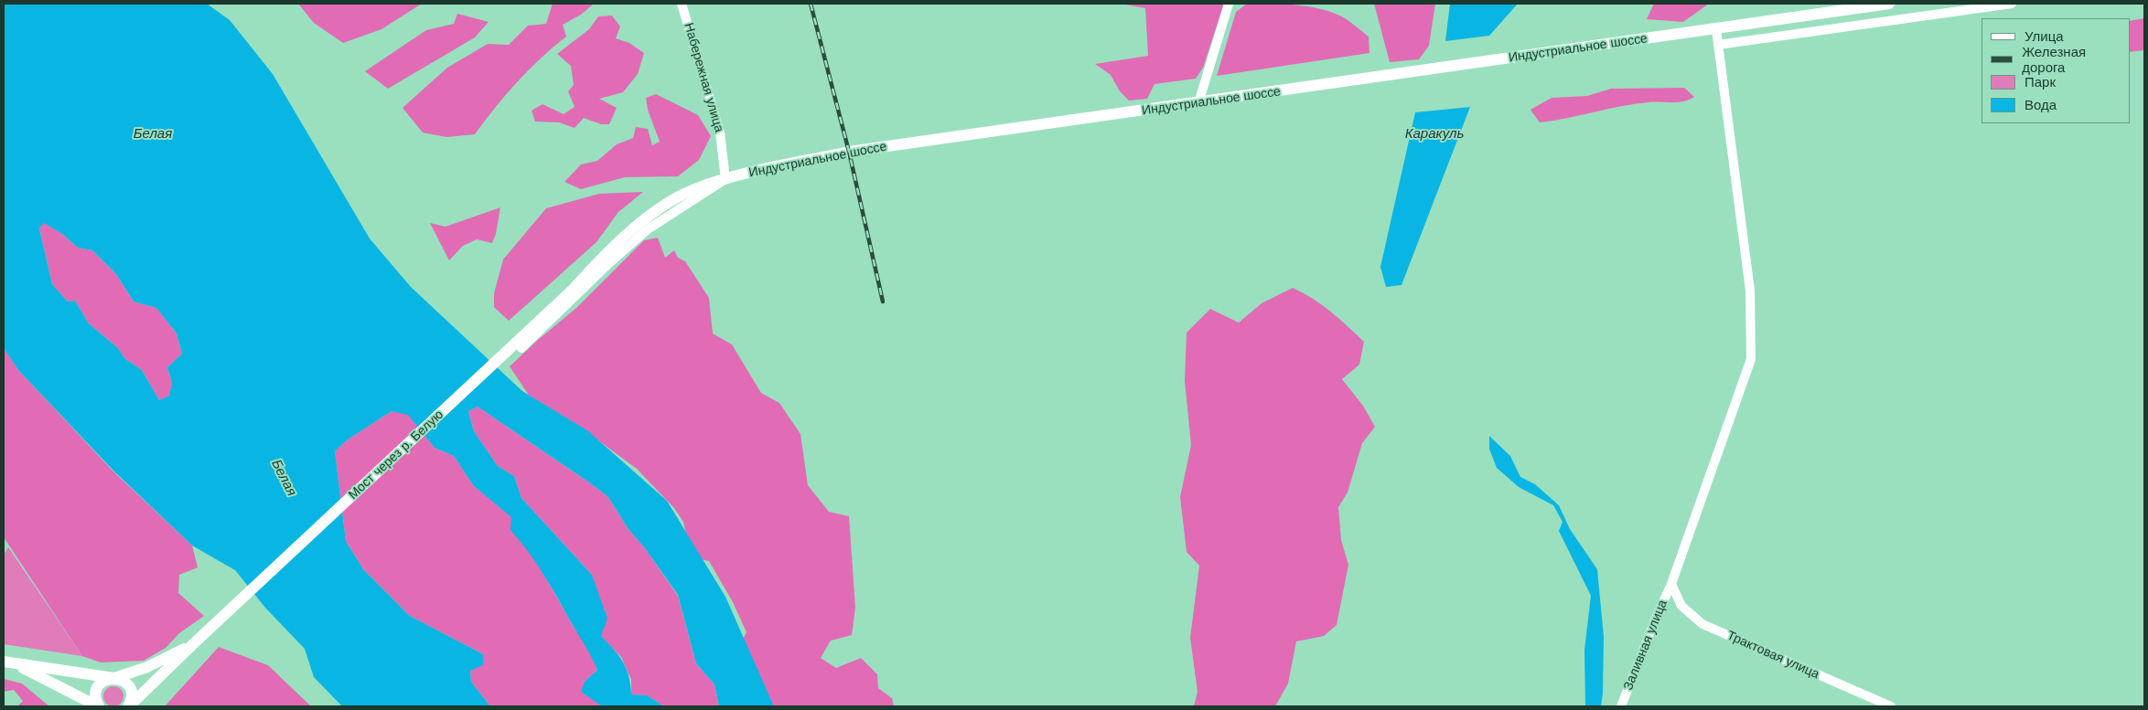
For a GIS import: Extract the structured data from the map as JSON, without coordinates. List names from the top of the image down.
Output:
{
  "streets": {
    "main road": ["Индустриальное шоссе", "Мост через р. Белую"],
    "street": ["Набережная улица", "Заливная улица", "Трактовая улица"]
  },
  "crossings": [
    ["Индустриальное шоссе", "Набережная улица"],
    ["Индустриальное шоссе", "Мост через р. Белую"],
    ["Индустриальное шоссе", "Заливная улица"],
    ["Заливная улица", "Трактовая улица"]
  ],
  "water": ["Белая", "Каракуль"],
  "legend": [
    "Улица",
    "Железная дорога",
    "Парк",
    "Вода"
  ]
}
